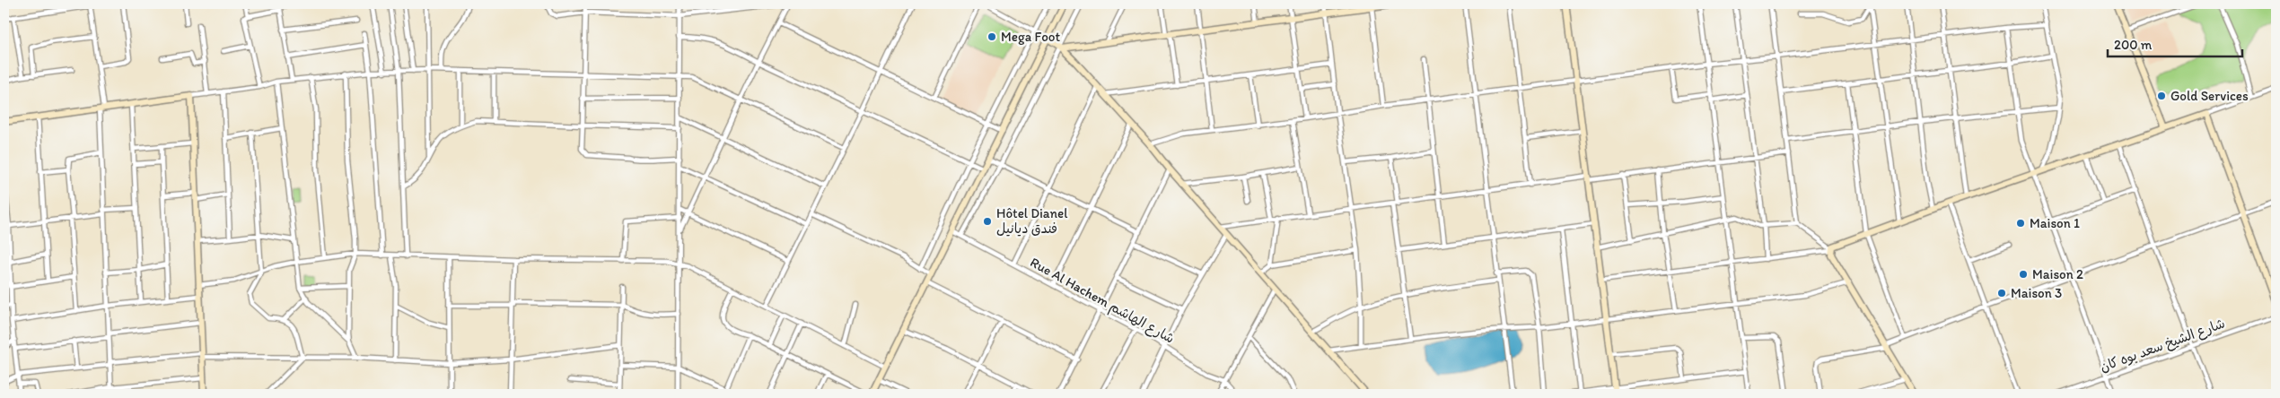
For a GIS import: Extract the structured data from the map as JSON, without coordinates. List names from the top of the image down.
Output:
{
  "streets": {
    "street": ["Rue Al Hachem شارع الهاشم", "شارع الشيخ سعد بوه كان"]
  },
  "places": [
    "Mega Foot",
    "Gold Services",
    "Hôtel Dianel فندق ديانيل",
    "Maison 1",
    "Maison 2",
    "Maison 3"
  ],
  "scale_bar": "200 m"
}
